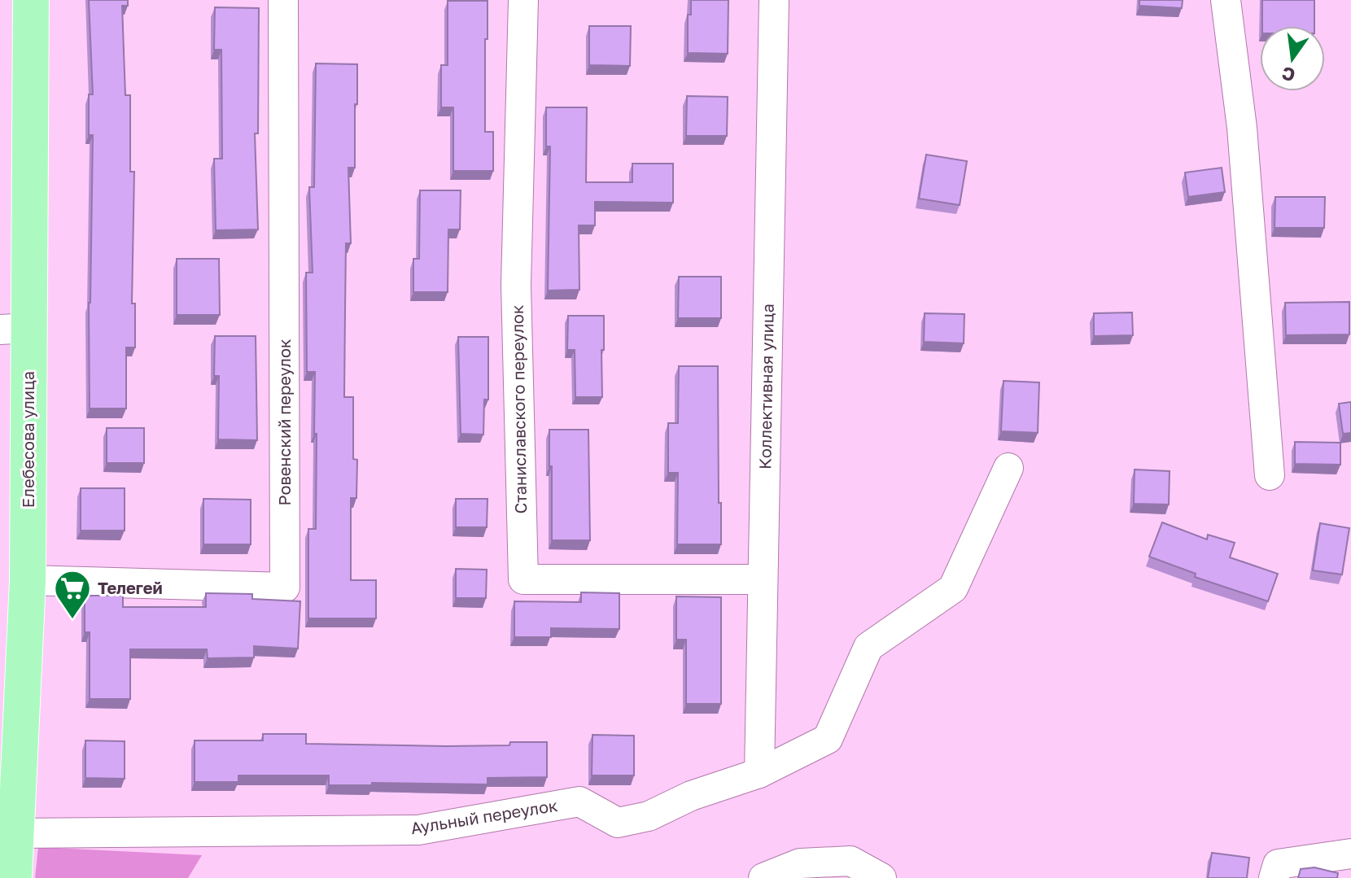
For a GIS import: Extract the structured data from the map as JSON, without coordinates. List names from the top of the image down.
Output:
{
  "streets": {
    "main road": ["Елебесова улица"],
    "street": [
      "Коллективная улица",
      "Станиславского переулок",
      "Ровенский переулок",
      "Аульный переулок"
    ]
  },
  "crossings": [
    ["Коллективная улица", "Станиславского переулок"],
    ["Коллективная улица", "Аульный переулок"],
    ["Ровенский переулок", "Елебесова улица"],
    ["Елебесова улица", "Аульный переулок"]
  ],
  "places": {
    "supermarket": ["Телегей"]
  },
  "north": "bottom"
}
